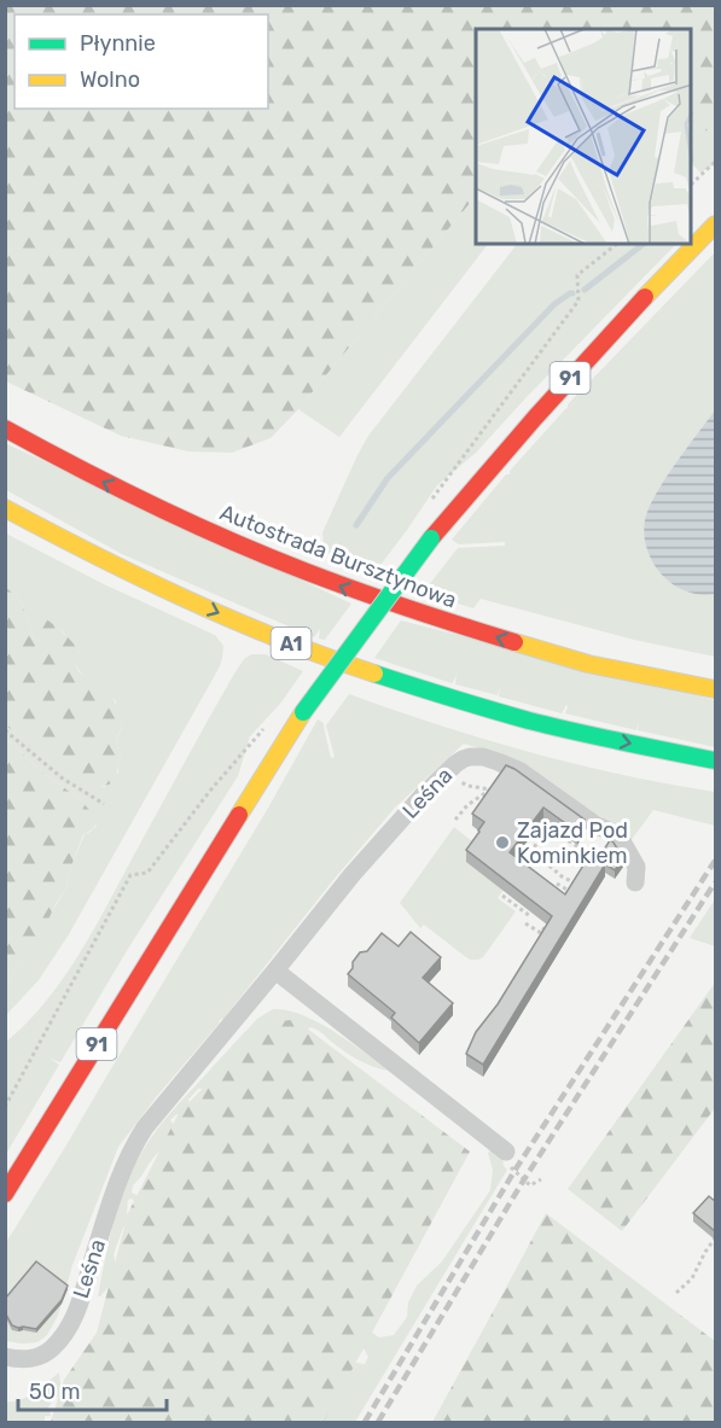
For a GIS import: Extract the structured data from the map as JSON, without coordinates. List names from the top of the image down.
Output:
{
  "streets": {
    "main road": ["91", "Autostrada Bursztynowa", "A1"],
    "street": ["Leśna"]
  },
  "places": ["Zajazd Pod Kominkiem"],
  "legend": ["Płynnie", "Wolno"],
  "scale_bar": "50 m"
}
